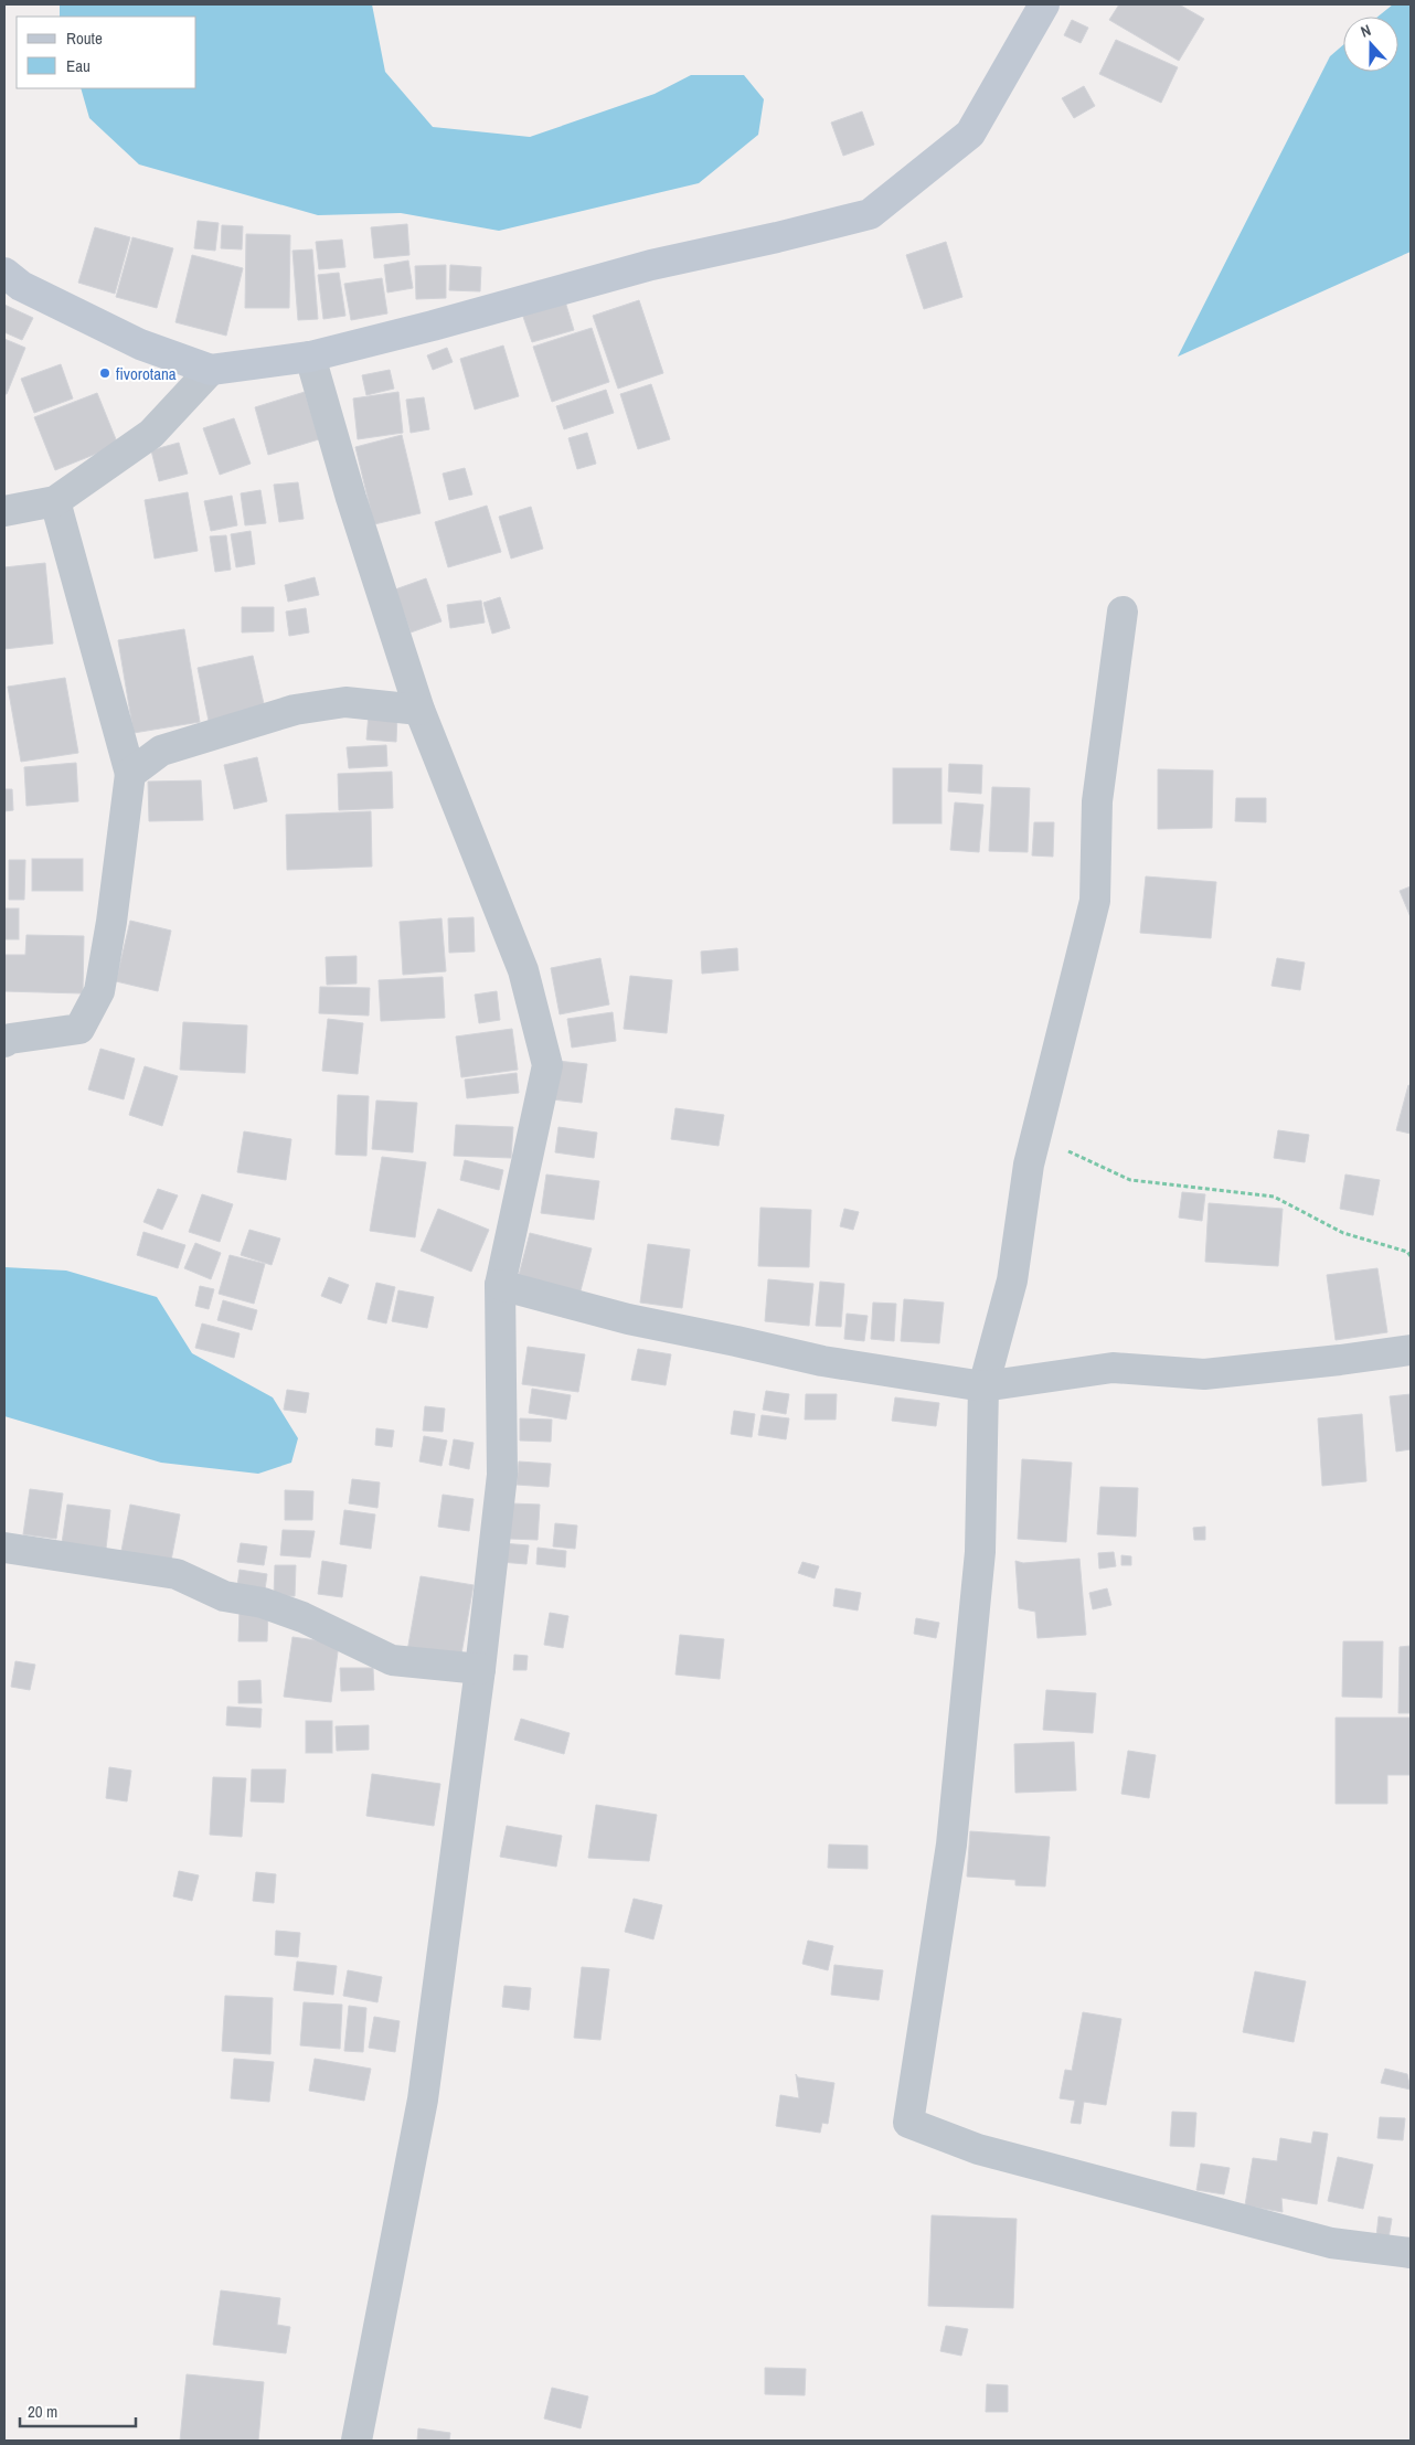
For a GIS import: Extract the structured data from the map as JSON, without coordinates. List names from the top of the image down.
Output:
{
  "places": ["fivorotana"],
  "legend": ["Route", "Eau"],
  "scale_bar": "20 m",
  "north": "top"
}
